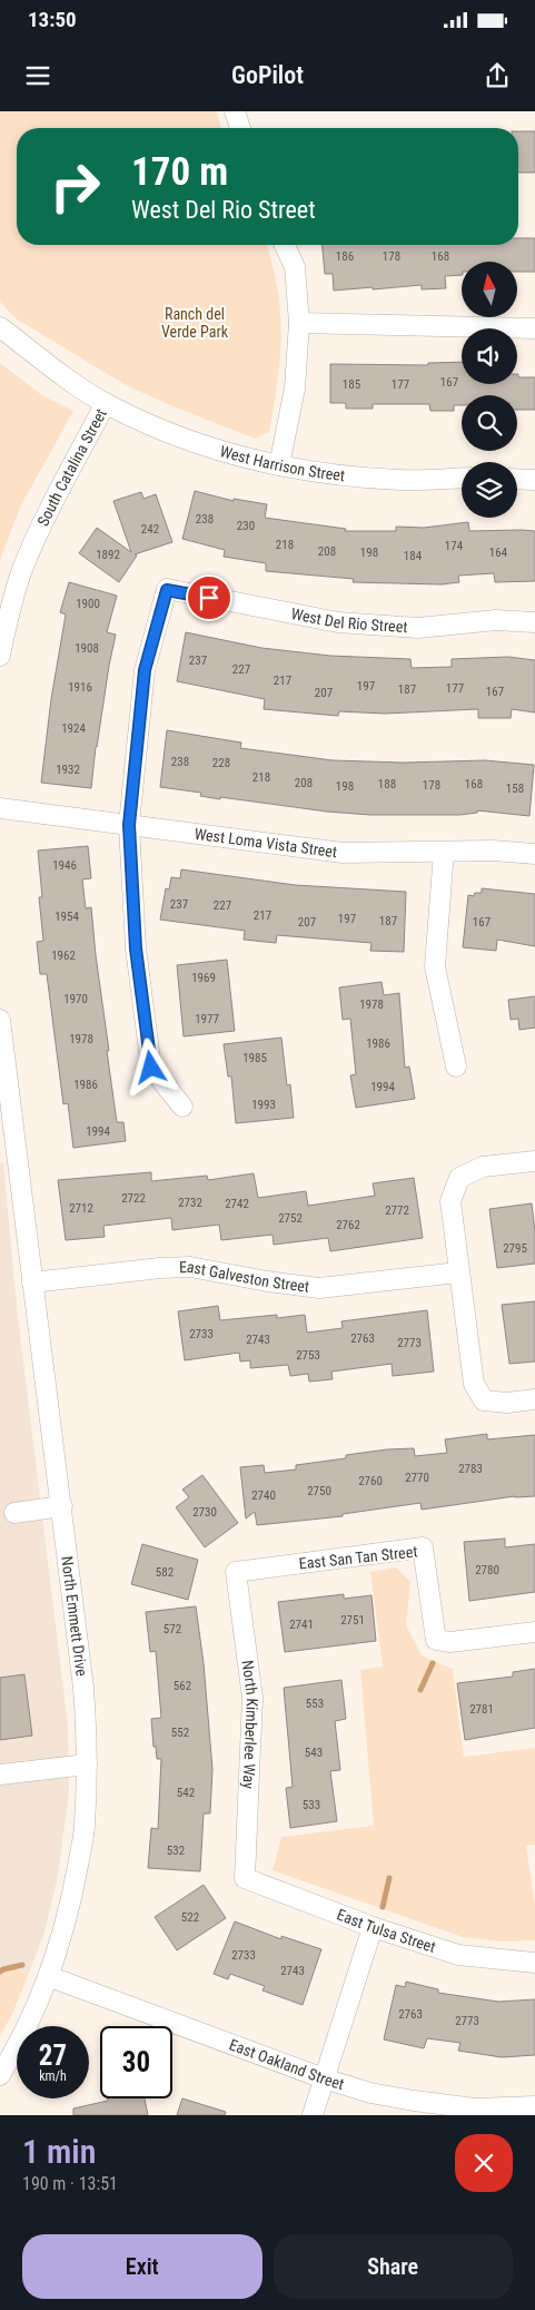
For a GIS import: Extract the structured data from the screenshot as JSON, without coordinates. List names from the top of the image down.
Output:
{
  "streets": {
    "street": [
      "West Harrison Street",
      "South Catalina Street",
      "West Del Rio Street",
      "West Loma Vista Street",
      "East Galveston Street",
      "East San Tan Street",
      "North Emmett Drive",
      "North Kimberlee Way",
      "East Tulsa Street",
      "East Oakland Street"
    ]
  },
  "crossings": [
    ["West Harrison Street", "South Catalina Street"],
    ["West Del Rio Street", "West Loma Vista Street"],
    ["East Galveston Street", "North Emmett Drive"],
    ["East San Tan Street", "North Kimberlee Way"],
    ["North Emmett Drive", "East Oakland Street"],
    ["North Kimberlee Way", "East Tulsa Street"]
  ],
  "parks": ["Ranch del Verde Park"],
  "house_numbers": [
    "186",
    "178",
    "168",
    "167",
    "185",
    "177",
    "238",
    "230",
    "242",
    "218",
    "174",
    "208",
    "198",
    "164",
    "1892",
    "184",
    "1900",
    "1908",
    "237",
    "227",
    "217",
    "197",
    "1916",
    "177",
    "187",
    "167",
    "207",
    "1924",
    "238",
    "228",
    "1932",
    "218",
    "208",
    "188",
    "168",
    "178",
    "198",
    "158",
    "1946",
    "237",
    "227",
    "217",
    "1954",
    "197",
    "187",
    "207",
    "167",
    "1962",
    "1969",
    "1970",
    "1978",
    "1977",
    "1978",
    "1986",
    "1985",
    "1986",
    "1994",
    "1993",
    "1994",
    "2722",
    "2732",
    "2742",
    "2712",
    "2772",
    "2752",
    "2762",
    "2795",
    "2733",
    "2763",
    "2743",
    "2773",
    "2753",
    "2783",
    "2770",
    "2760",
    "2750",
    "2740",
    "2730",
    "2780",
    "582",
    "2751",
    "2741",
    "572",
    "562",
    "553",
    "2781",
    "552",
    "543",
    "542",
    "533",
    "532",
    "522",
    "2733",
    "2743",
    "2763",
    "2773"
  ],
  "north": "top",
  "page": {
    "status": "13:50",
    "header": "GoPilot",
    "turn": ["170 m", "West Del Rio Street"],
    "speed": "27 km/h",
    "limit": "30",
    "heading": ["1 min", "190 m · 13:51"],
    "buttons": ["Exit", "Share"]
  }
}
